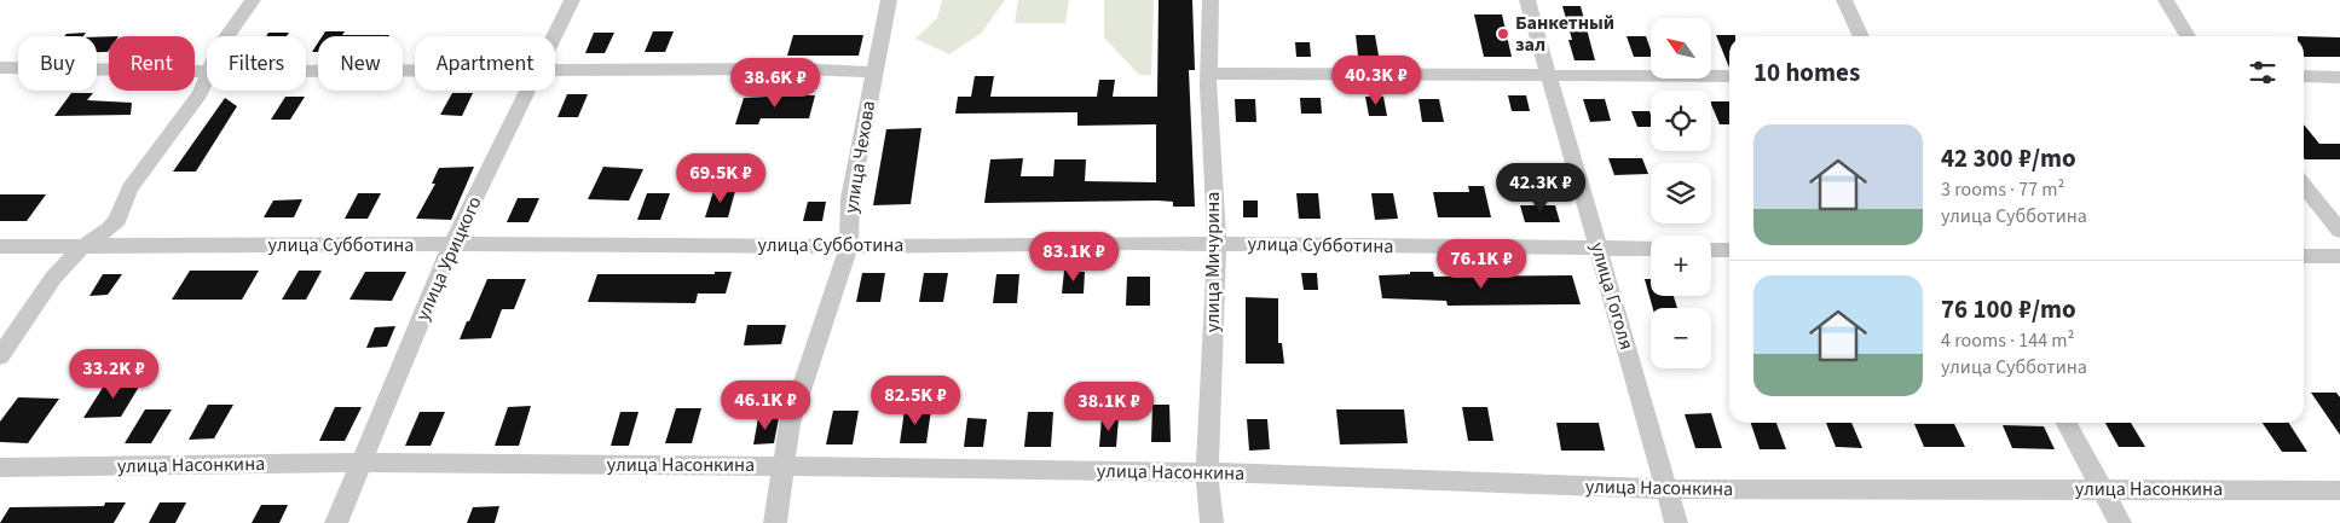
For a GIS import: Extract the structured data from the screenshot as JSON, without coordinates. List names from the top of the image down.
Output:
{
  "streets": {
    "street": [
      "улица Чехова",
      "улица Субботина",
      "улица Урицкого",
      "улица Мичурина",
      "улица Гоголя",
      "улица Насонкина"
    ]
  },
  "crossings": [
    ["улица Чехова", "улица Субботина"],
    ["улица Чехова", "улица Насонкина"],
    ["улица Субботина", "улица Урицкого"],
    ["улица Субботина", "улица Мичурина"],
    ["улица Субботина", "улица Гоголя"],
    ["улица Урицкого", "улица Насонкина"],
    ["улица Мичурина", "улица Насонкина"],
    ["улица Гоголя", "улица Насонкина"]
  ],
  "places": ["Банкетный зал"],
  "north": "top left",
  "page": {
    "map_buttons": ["+", "−"],
    "chip": [
      "Buy",
      "Rent",
      "Filters",
      "New",
      "Apartment"
    ],
    "heading": "10 homes",
    "price": [
      "40.3K ₽",
      "38.6K ₽",
      "69.5K ₽",
      "42.3K ₽",
      "83.1K ₽",
      "76.1K ₽",
      "33.2K ₽",
      "82.5K ₽",
      "46.1K ₽",
      "38.1K ₽"
    ],
    "list": [
      {
        "name": "42 300 ₽/mo",
        "note": "3 rooms · 77 m² · улица Субботина"
      },
      {
        "name": "76 100 ₽/mo",
        "note": "4 rooms · 144 m² · улица Субботина"
      }
    ]
  }
}
